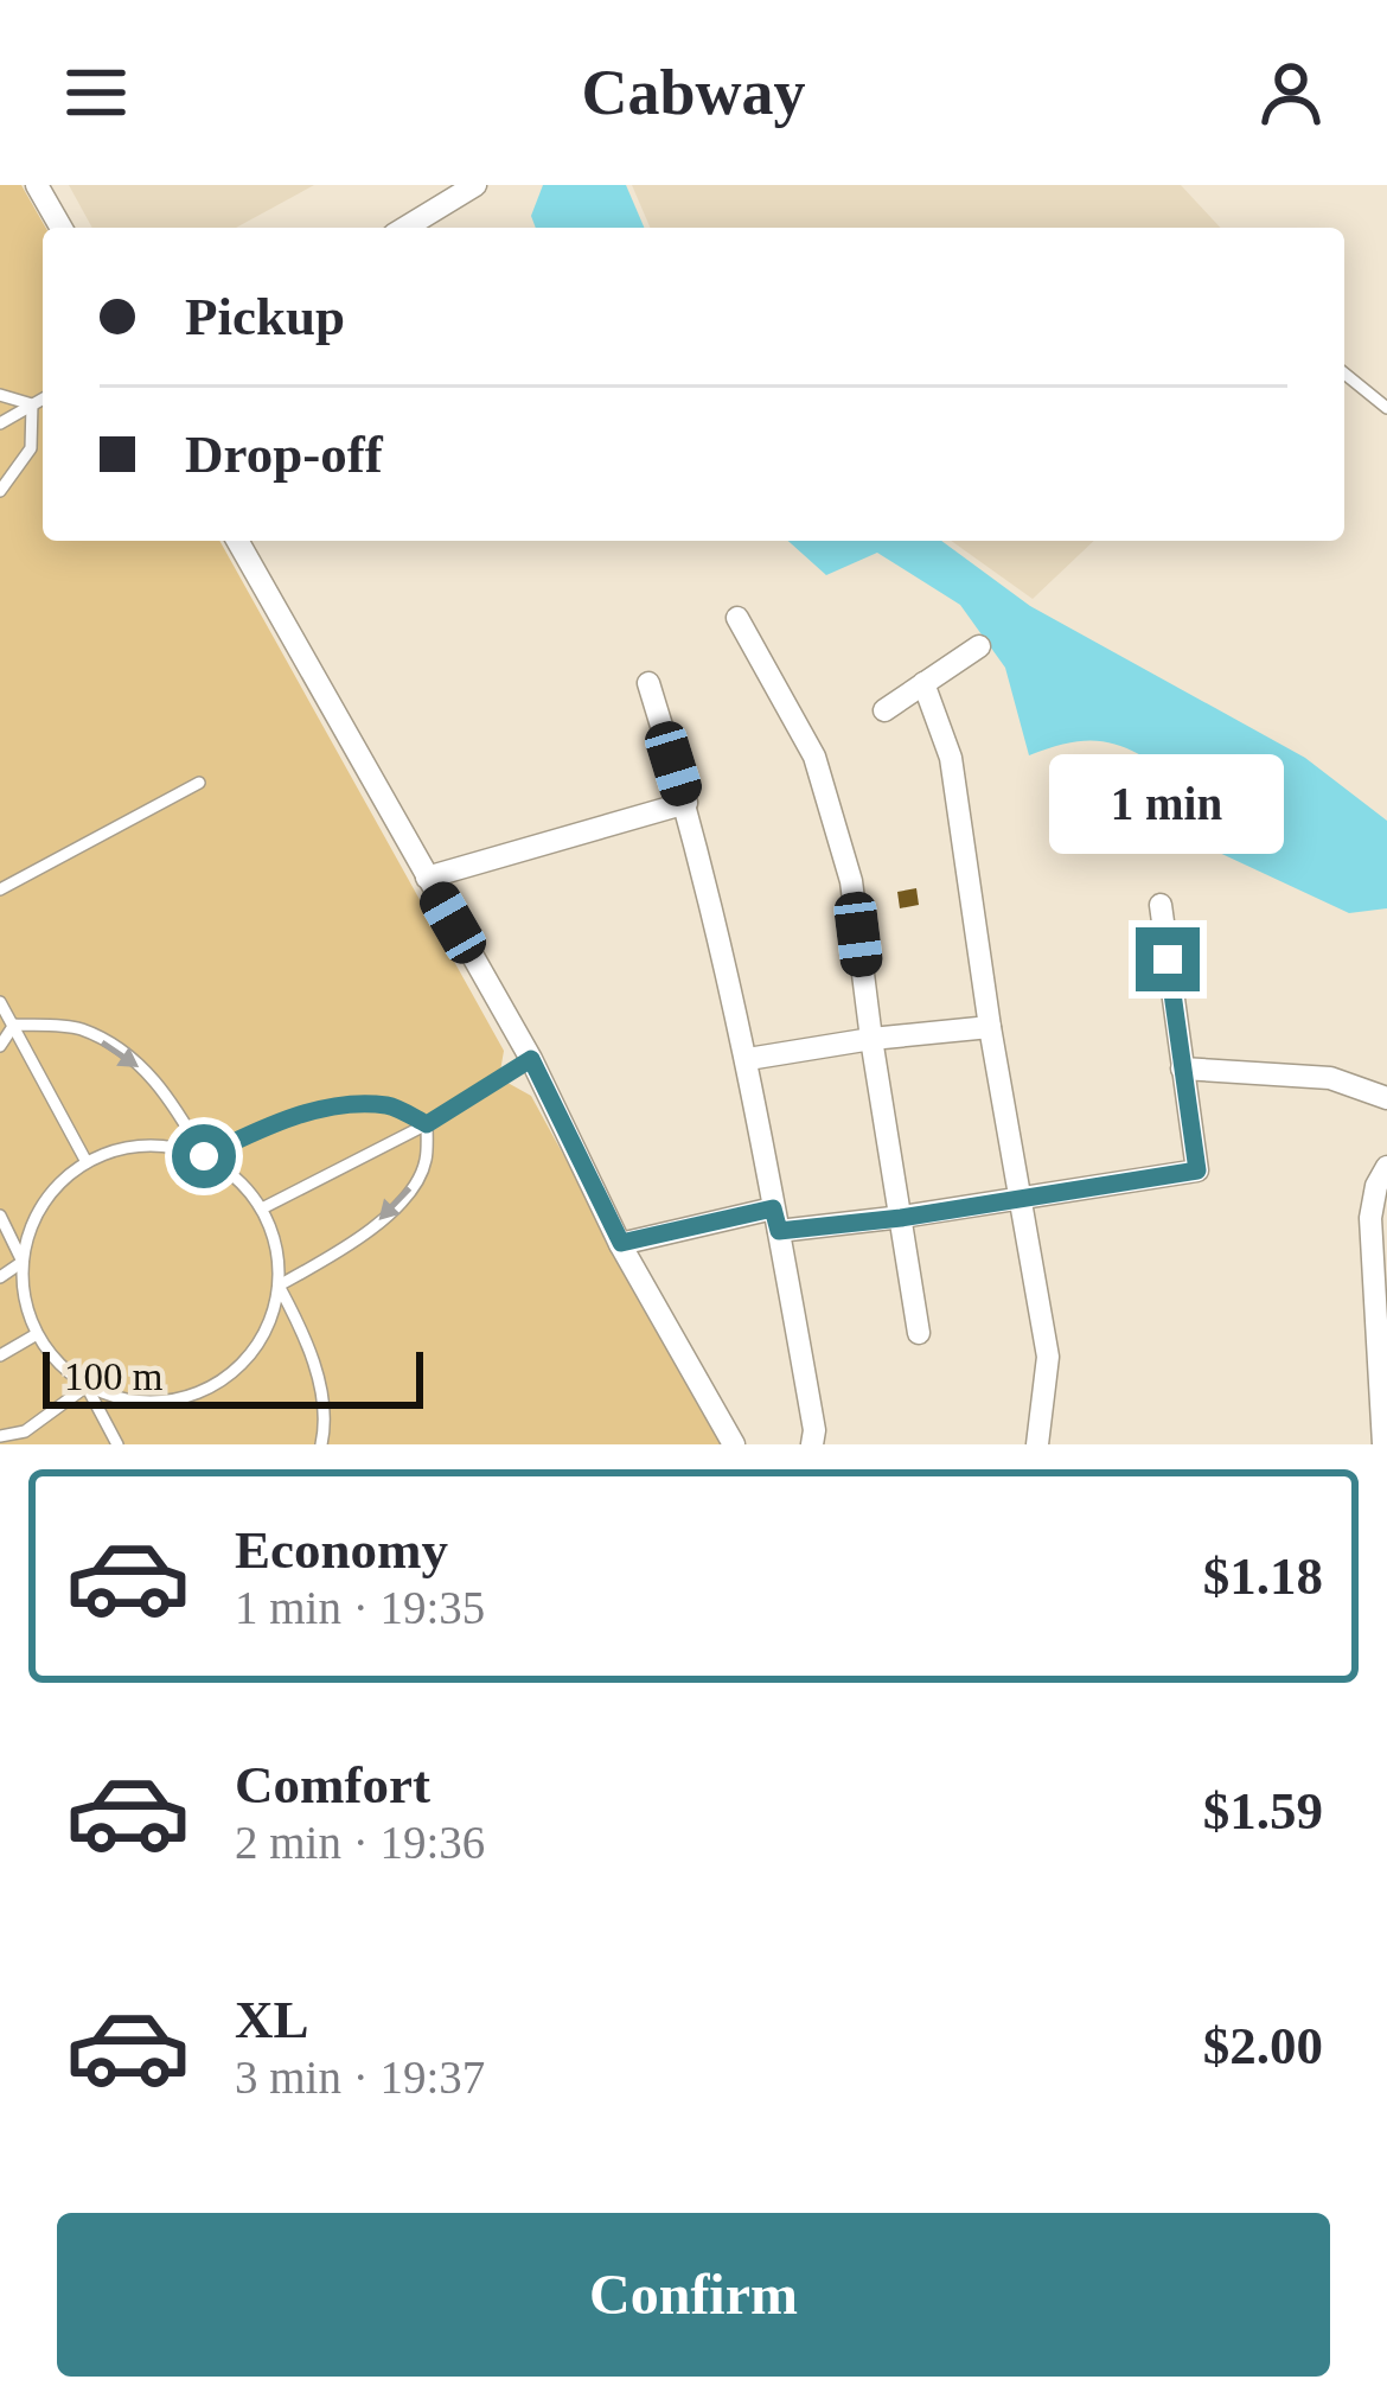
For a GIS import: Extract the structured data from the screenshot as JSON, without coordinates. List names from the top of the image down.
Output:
{
  "scale_bar": "100 m",
  "page": {
    "header": "Cabway",
    "banner": ["Pickup", "Drop-off"],
    "bubble": "1 min",
    "scale": "100 m",
    "list": [
      {
        "name": "Economy",
        "note": "1 min · 19:35",
        "value": "$1.18"
      },
      {
        "name": "Comfort",
        "note": "2 min · 19:36",
        "value": "$1.59"
      },
      {
        "name": "XL",
        "note": "3 min · 19:37",
        "value": "$2.00"
      }
    ],
    "buttons": "Confirm"
  }
}
